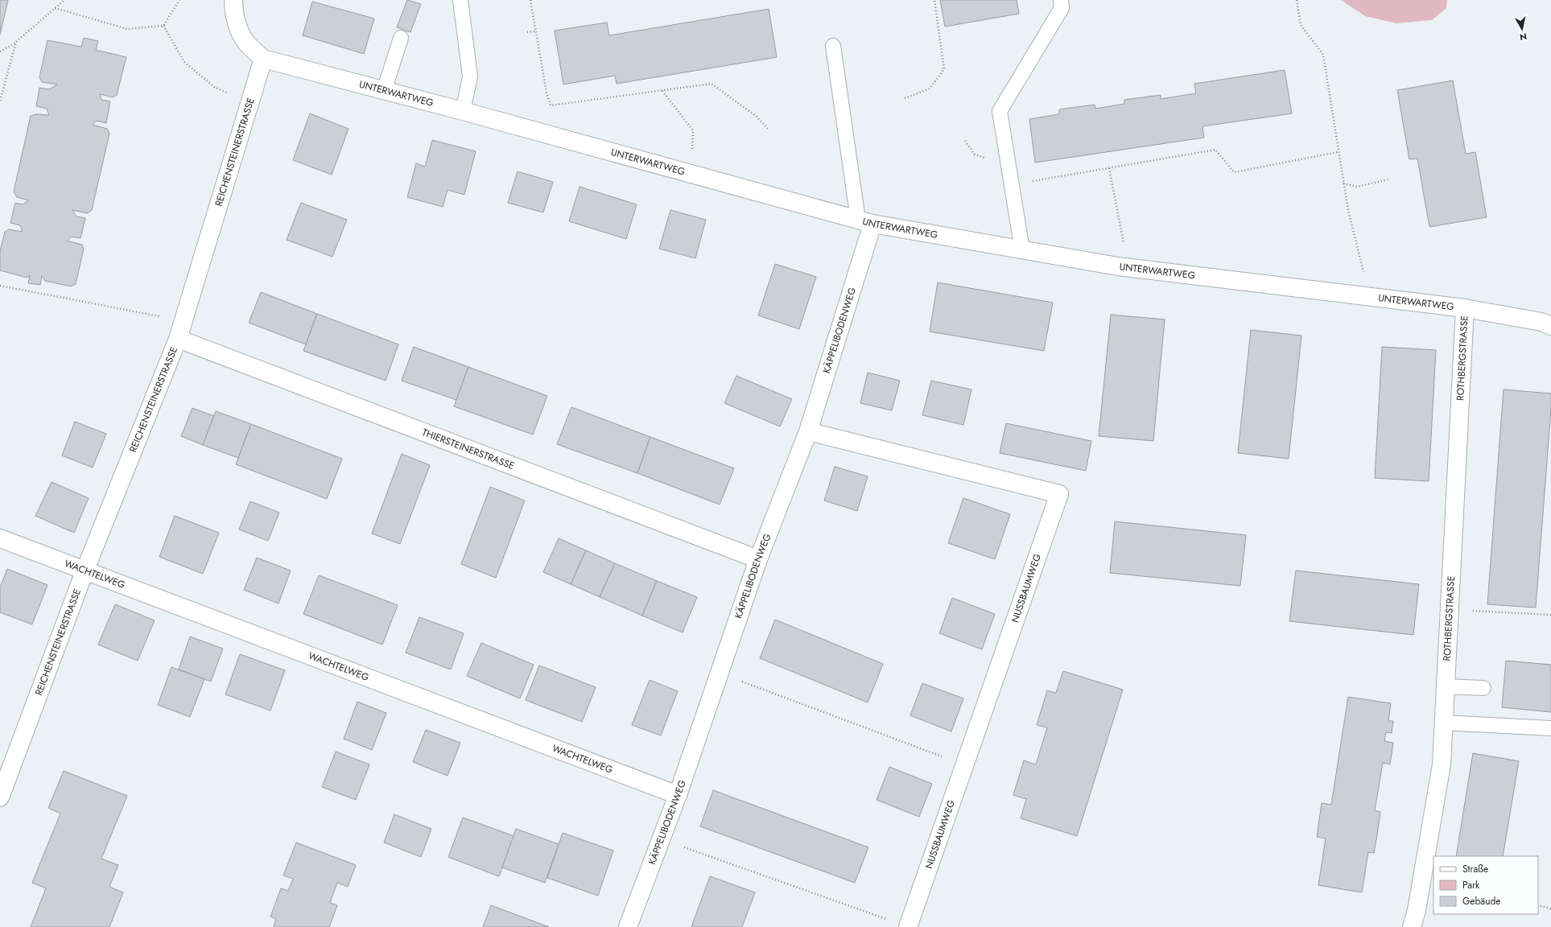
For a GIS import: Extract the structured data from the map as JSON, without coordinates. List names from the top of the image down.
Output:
{
  "streets": {
    "street": [
      "UNTERWARTWEG",
      "REICHENSTEINERSTRASSE",
      "KÄPPELIBODENWEG",
      "ROTHBERGSTRASSE",
      "THIERSTEINERSTRASSE",
      "WACHTELWEG",
      "NUSSBAUMWEG"
    ]
  },
  "crossings": [
    ["UNTERWARTWEG", "REICHENSTEINERSTRASSE"],
    ["UNTERWARTWEG", "KÄPPELIBODENWEG"],
    ["UNTERWARTWEG", "ROTHBERGSTRASSE"],
    ["REICHENSTEINERSTRASSE", "THIERSTEINERSTRASSE"],
    ["REICHENSTEINERSTRASSE", "WACHTELWEG"],
    ["KÄPPELIBODENWEG", "THIERSTEINERSTRASSE"],
    ["KÄPPELIBODENWEG", "WACHTELWEG"],
    ["KÄPPELIBODENWEG", "NUSSBAUMWEG"]
  ],
  "legend": ["Straße", "Park", "Gebäude"],
  "north": "bottom"
}
